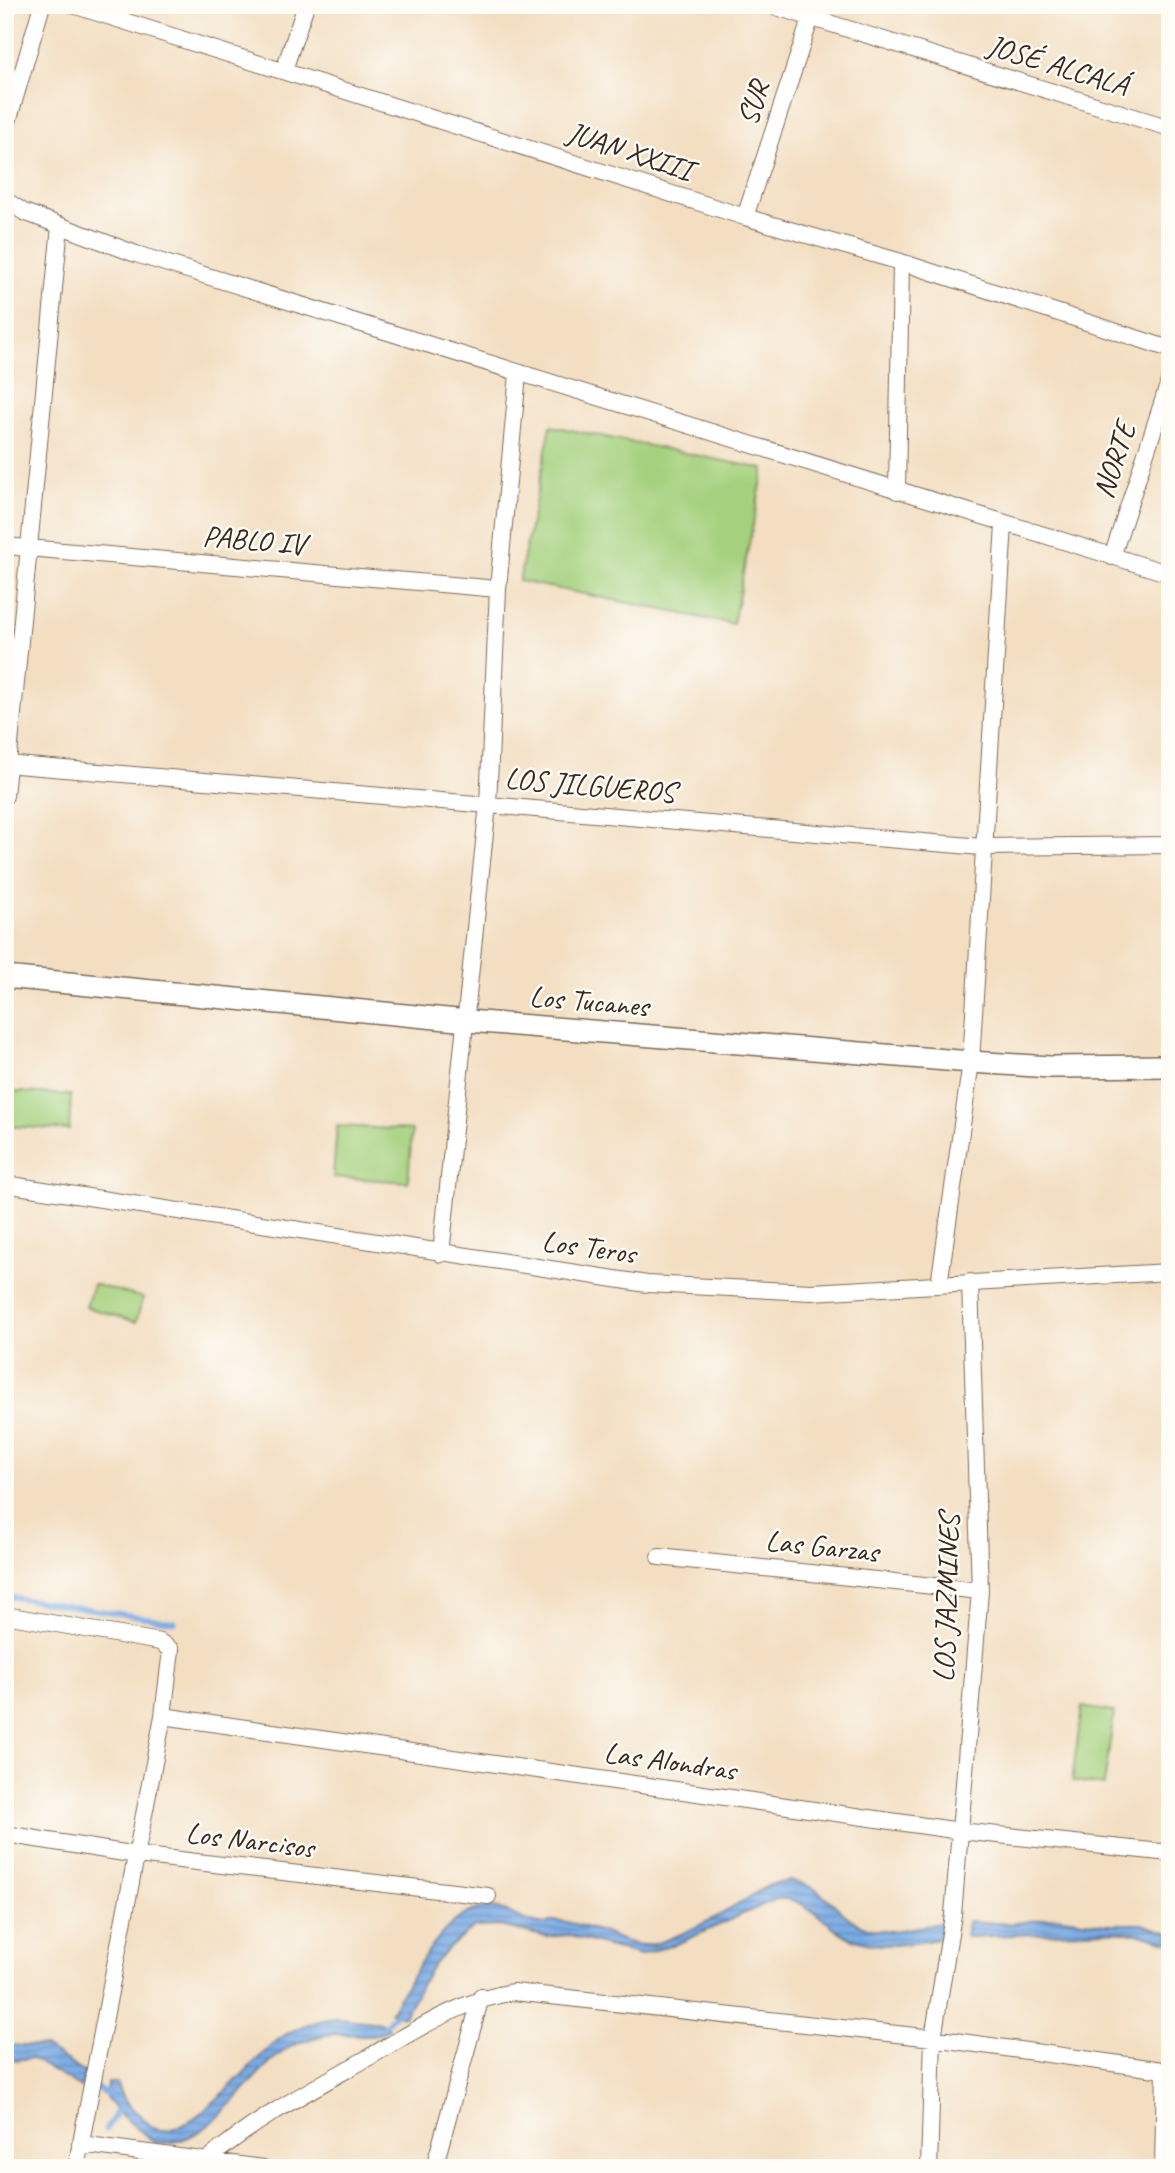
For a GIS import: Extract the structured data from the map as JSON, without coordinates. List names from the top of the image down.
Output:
{
  "streets": {
    "street": [
      "JOSÉ ALCALÁ",
      "SUR",
      "JUAN XXIII",
      "NORTE",
      "PABLO IV",
      "LOS JILGUEROS",
      "Los Tucanes",
      "Los Teros",
      "Las Garzas",
      "LOS JAZMINES",
      "Las Alondras",
      "Los Narcisos"
    ]
  },
  "crossings": [
    ["JOSÉ ALCALÁ", "SUR"],
    ["SUR", "JUAN XXIII"],
    ["Los Teros", "LOS JAZMINES"],
    ["Las Garzas", "LOS JAZMINES"],
    ["LOS JAZMINES", "Las Alondras"]
  ]
}
